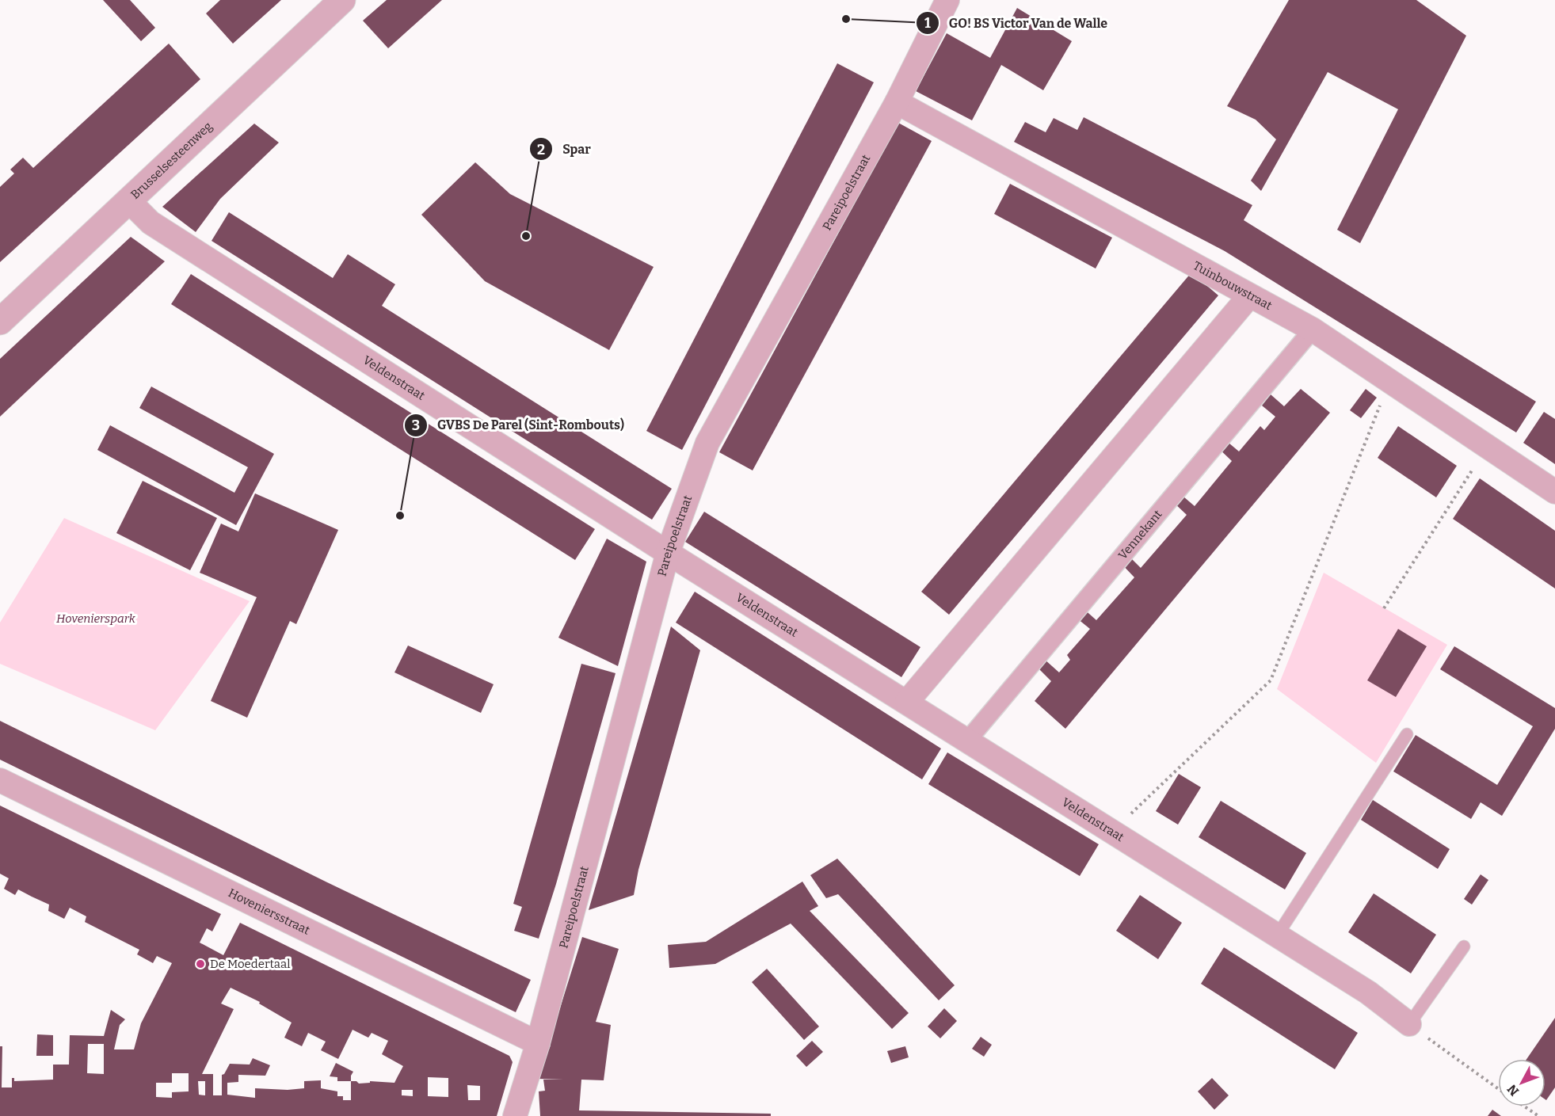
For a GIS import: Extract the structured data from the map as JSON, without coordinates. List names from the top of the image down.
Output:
{
  "streets": {
    "street": [
      "Brusselsesteenweg",
      "Pareipoelstraat",
      "Tuinbouwstraat",
      "Veldenstraat",
      "Vennekant",
      "Hoveniersstraat"
    ]
  },
  "crossings": [
    ["Brusselsesteenweg", "Veldenstraat"],
    ["Pareipoelstraat", "Tuinbouwstraat"],
    ["Pareipoelstraat", "Veldenstraat"],
    ["Pareipoelstraat", "Hoveniersstraat"],
    ["Tuinbouwstraat", "Vennekant"],
    ["Veldenstraat", "Vennekant"]
  ],
  "parks": ["Hovenierspark"],
  "places": [
    "GO! BS Victor Van de Walle",
    "Spar",
    "GVBS De Parel (Sint-Rombouts)",
    "De Moedertaal"
  ],
  "north": "bottom left"
}
